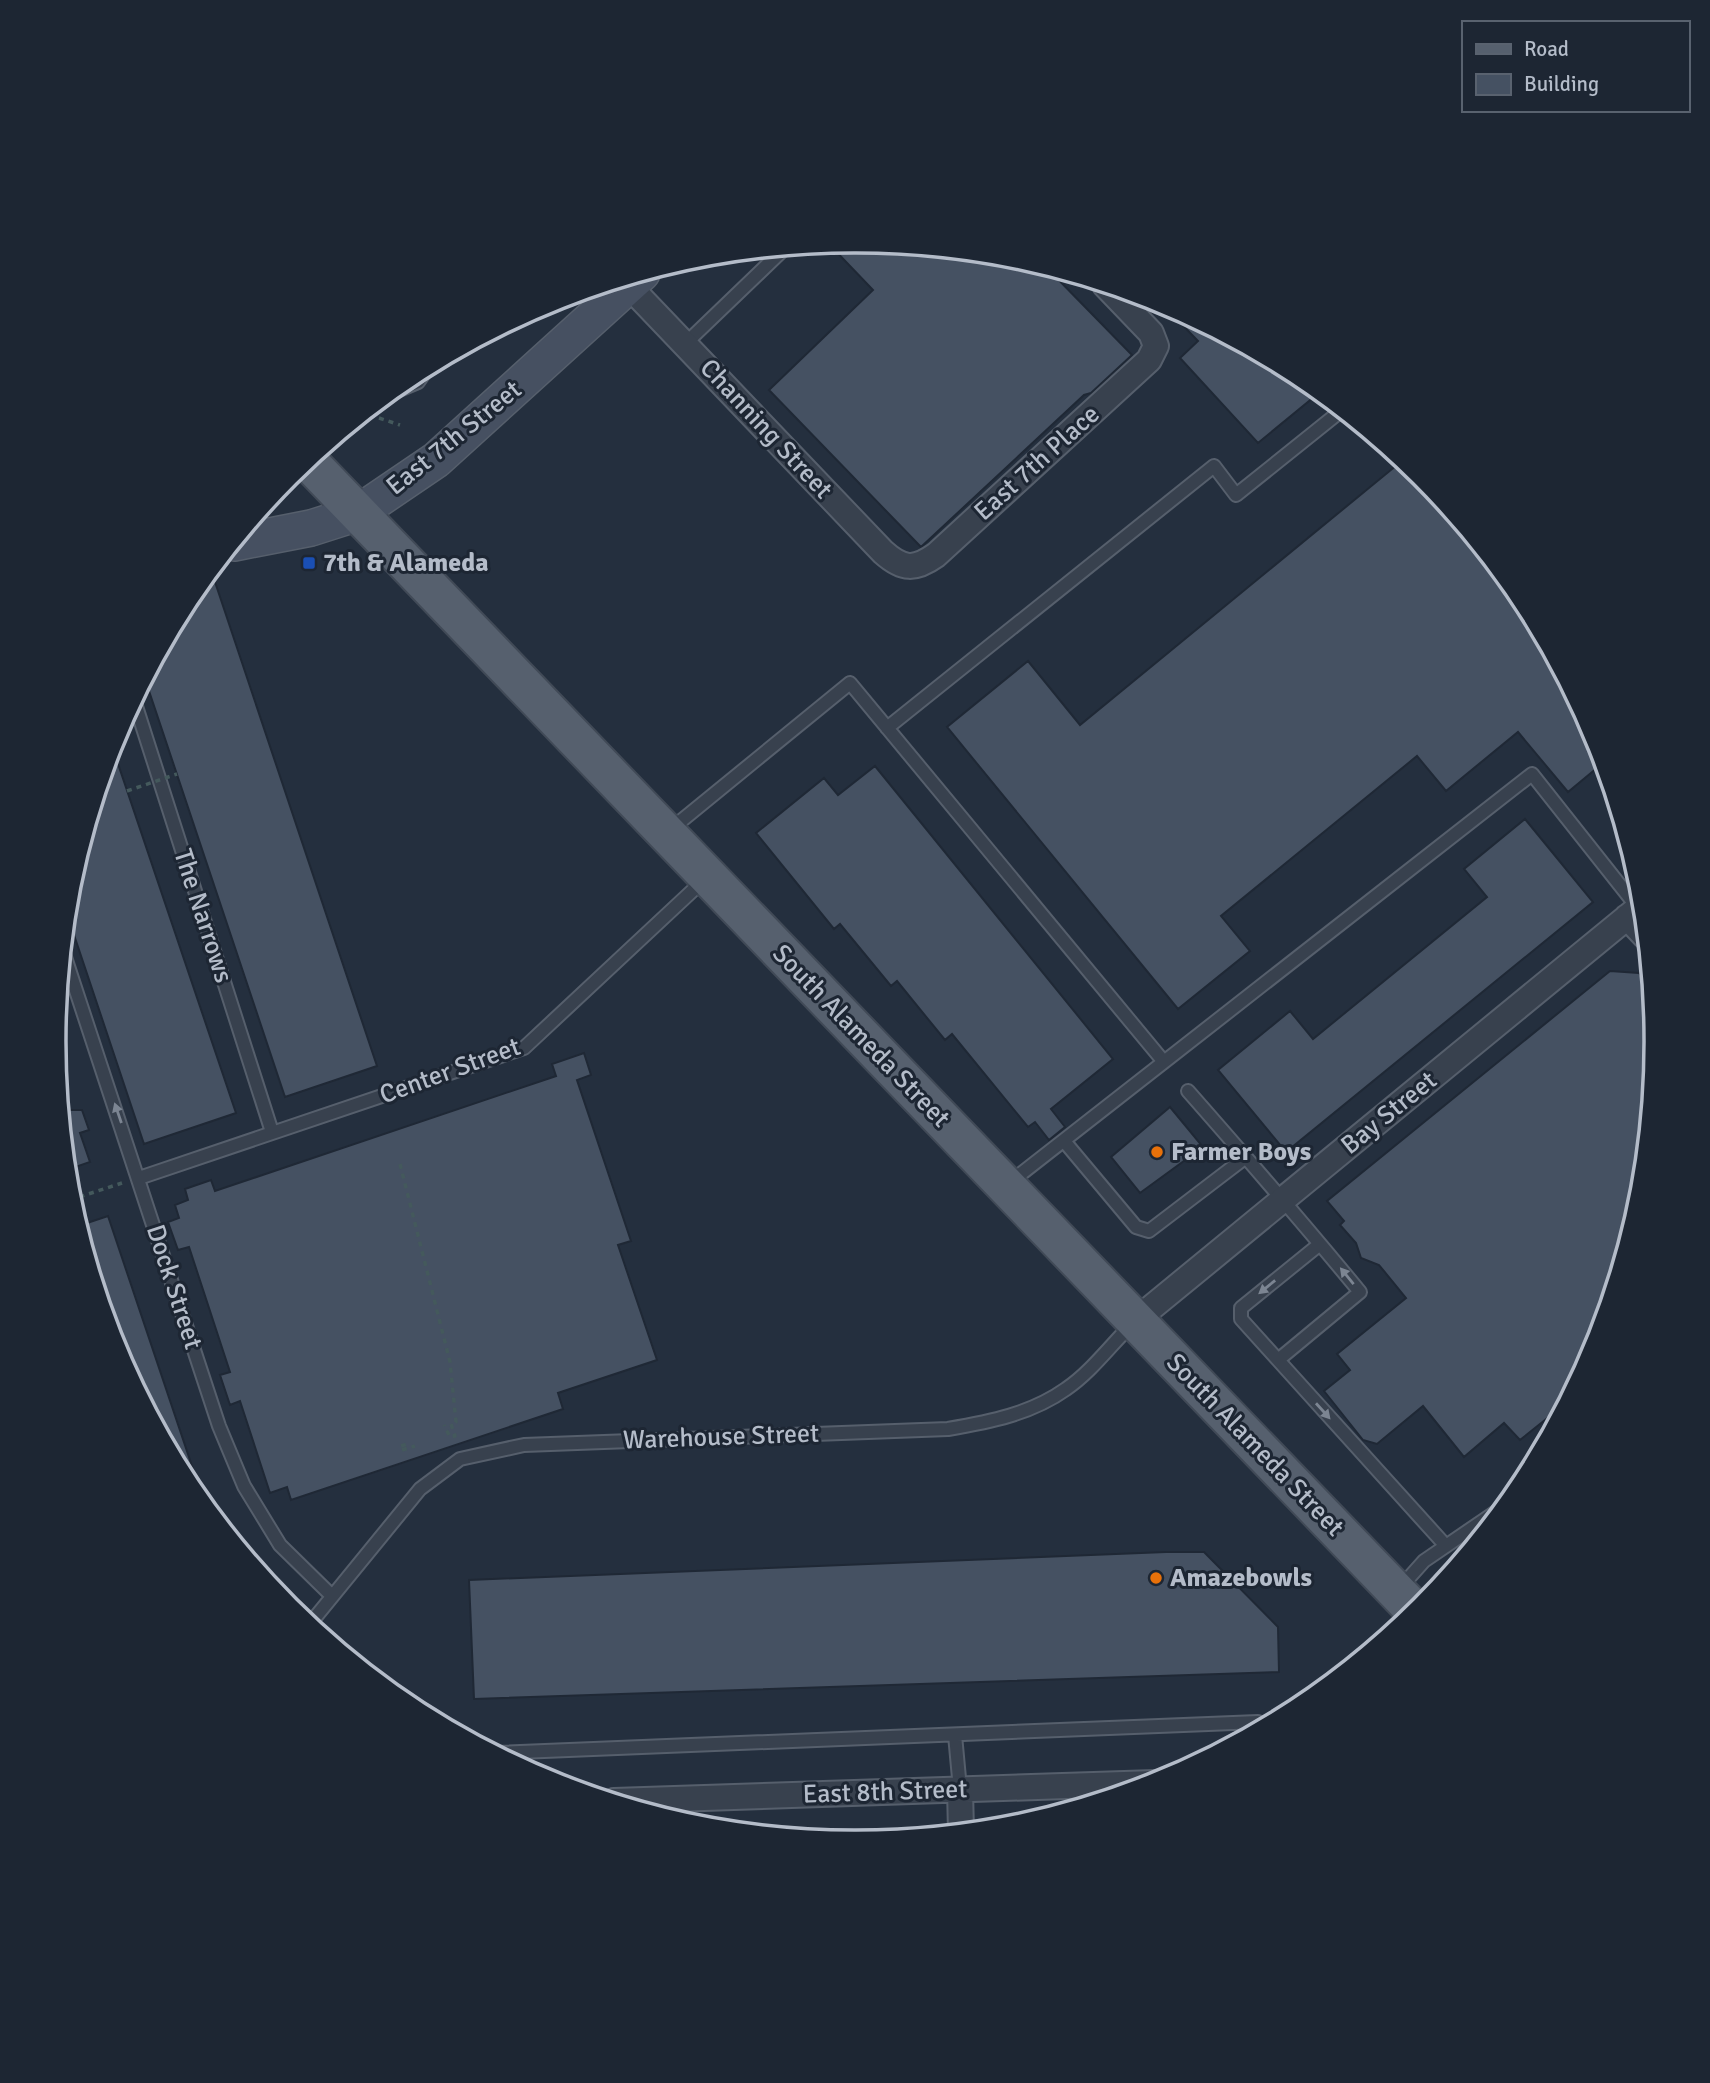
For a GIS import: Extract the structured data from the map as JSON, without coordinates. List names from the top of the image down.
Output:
{
  "streets": {
    "main road": ["East 7th Street", "South Alameda Street"],
    "street": [
      "Channing Street",
      "East 7th Place",
      "Bay Street",
      "East 8th Street"
    ],
    "lane": [
      "The Narrows",
      "Center Street",
      "Dock Street",
      "Warehouse Street"
    ]
  },
  "crossings": [
    ["Channing Street", "East 7th Place"],
    ["East 7th Street", "South Alameda Street"],
    ["The Narrows", "Center Street"],
    ["South Alameda Street", "Center Street"],
    ["South Alameda Street", "Bay Street"],
    ["South Alameda Street", "Warehouse Street"],
    ["Center Street", "Dock Street"],
    ["Bay Street", "Warehouse Street"],
    ["Dock Street", "Warehouse Street"]
  ],
  "places": {
    "transit": ["7th & Alameda"],
    "other": ["Farmer Boys", "Amazebowls"]
  },
  "legend": ["Road", "Building"]
}
